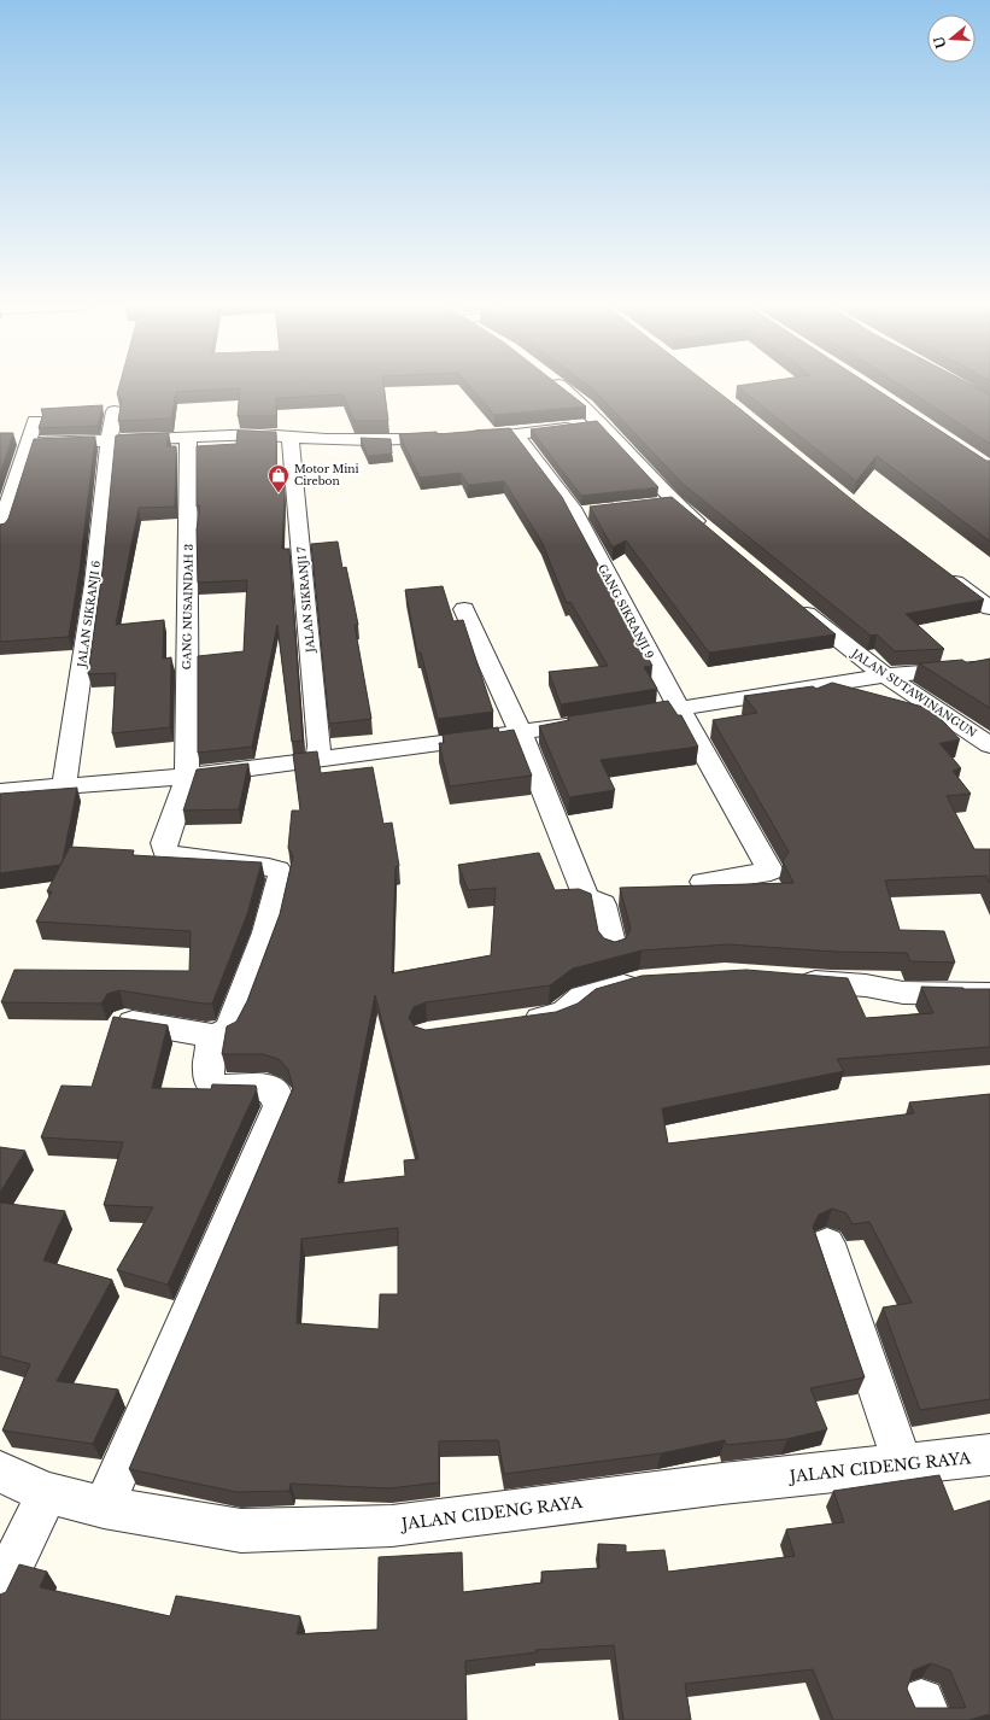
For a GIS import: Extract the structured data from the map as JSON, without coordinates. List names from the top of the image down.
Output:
{
  "streets": {
    "street": [
      "JALAN SIKRANJI 7",
      "GANG NUSAINDAH 3",
      "GANG SIKRANJI 9",
      "JALAN SIKRANJI 6",
      "JALAN SUTAWINANGUN",
      "JALAN CIDENG RAYA"
    ]
  },
  "places": {
    "shop": ["Motor Mini Cirebon"]
  },
  "north": "left"
}
